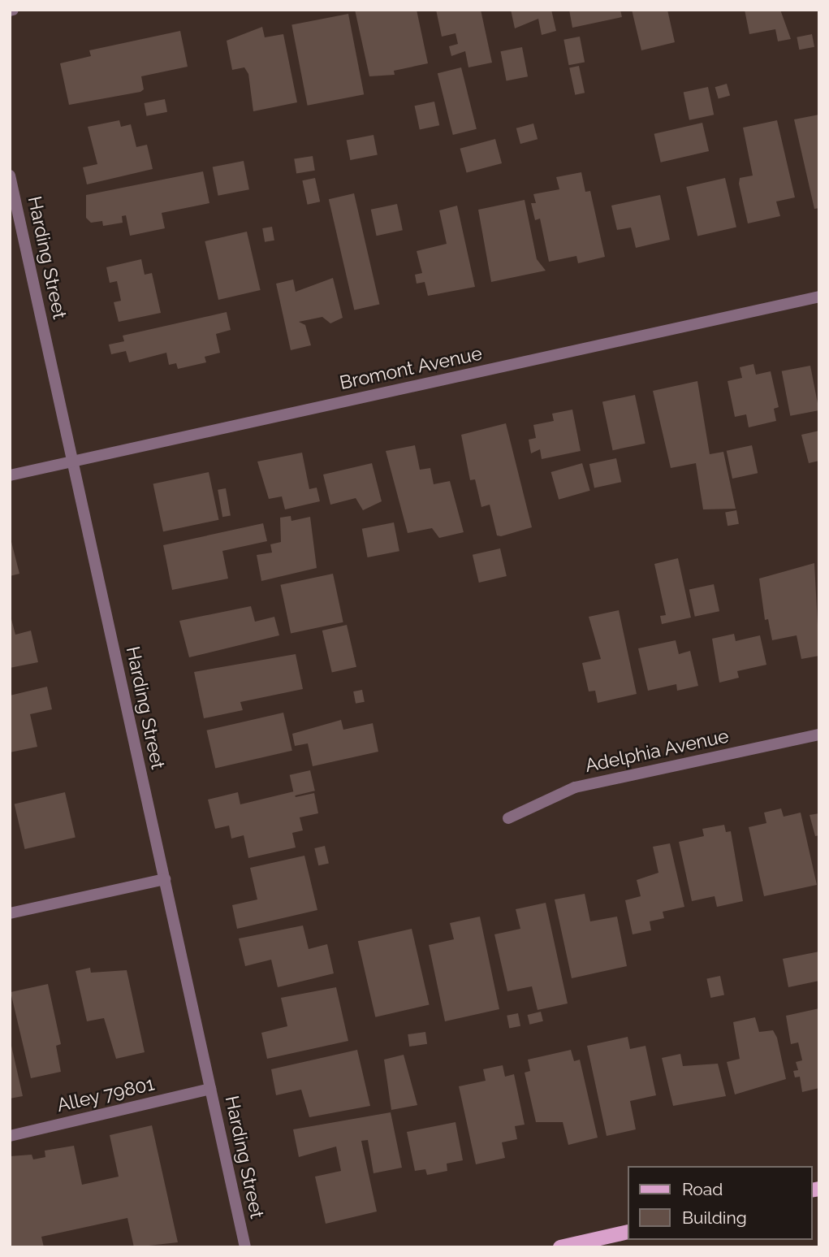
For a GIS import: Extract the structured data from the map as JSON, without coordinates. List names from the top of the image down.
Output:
{
  "streets": {
    "street": [
      "Harding Street",
      "Bromont Avenue",
      "Adelphia Avenue",
      "Alley 79801"
    ]
  },
  "crossings": [
    ["Harding Street", "Bromont Avenue"],
    ["Harding Street", "Alley 79801"]
  ],
  "legend": ["Road", "Building"]
}
